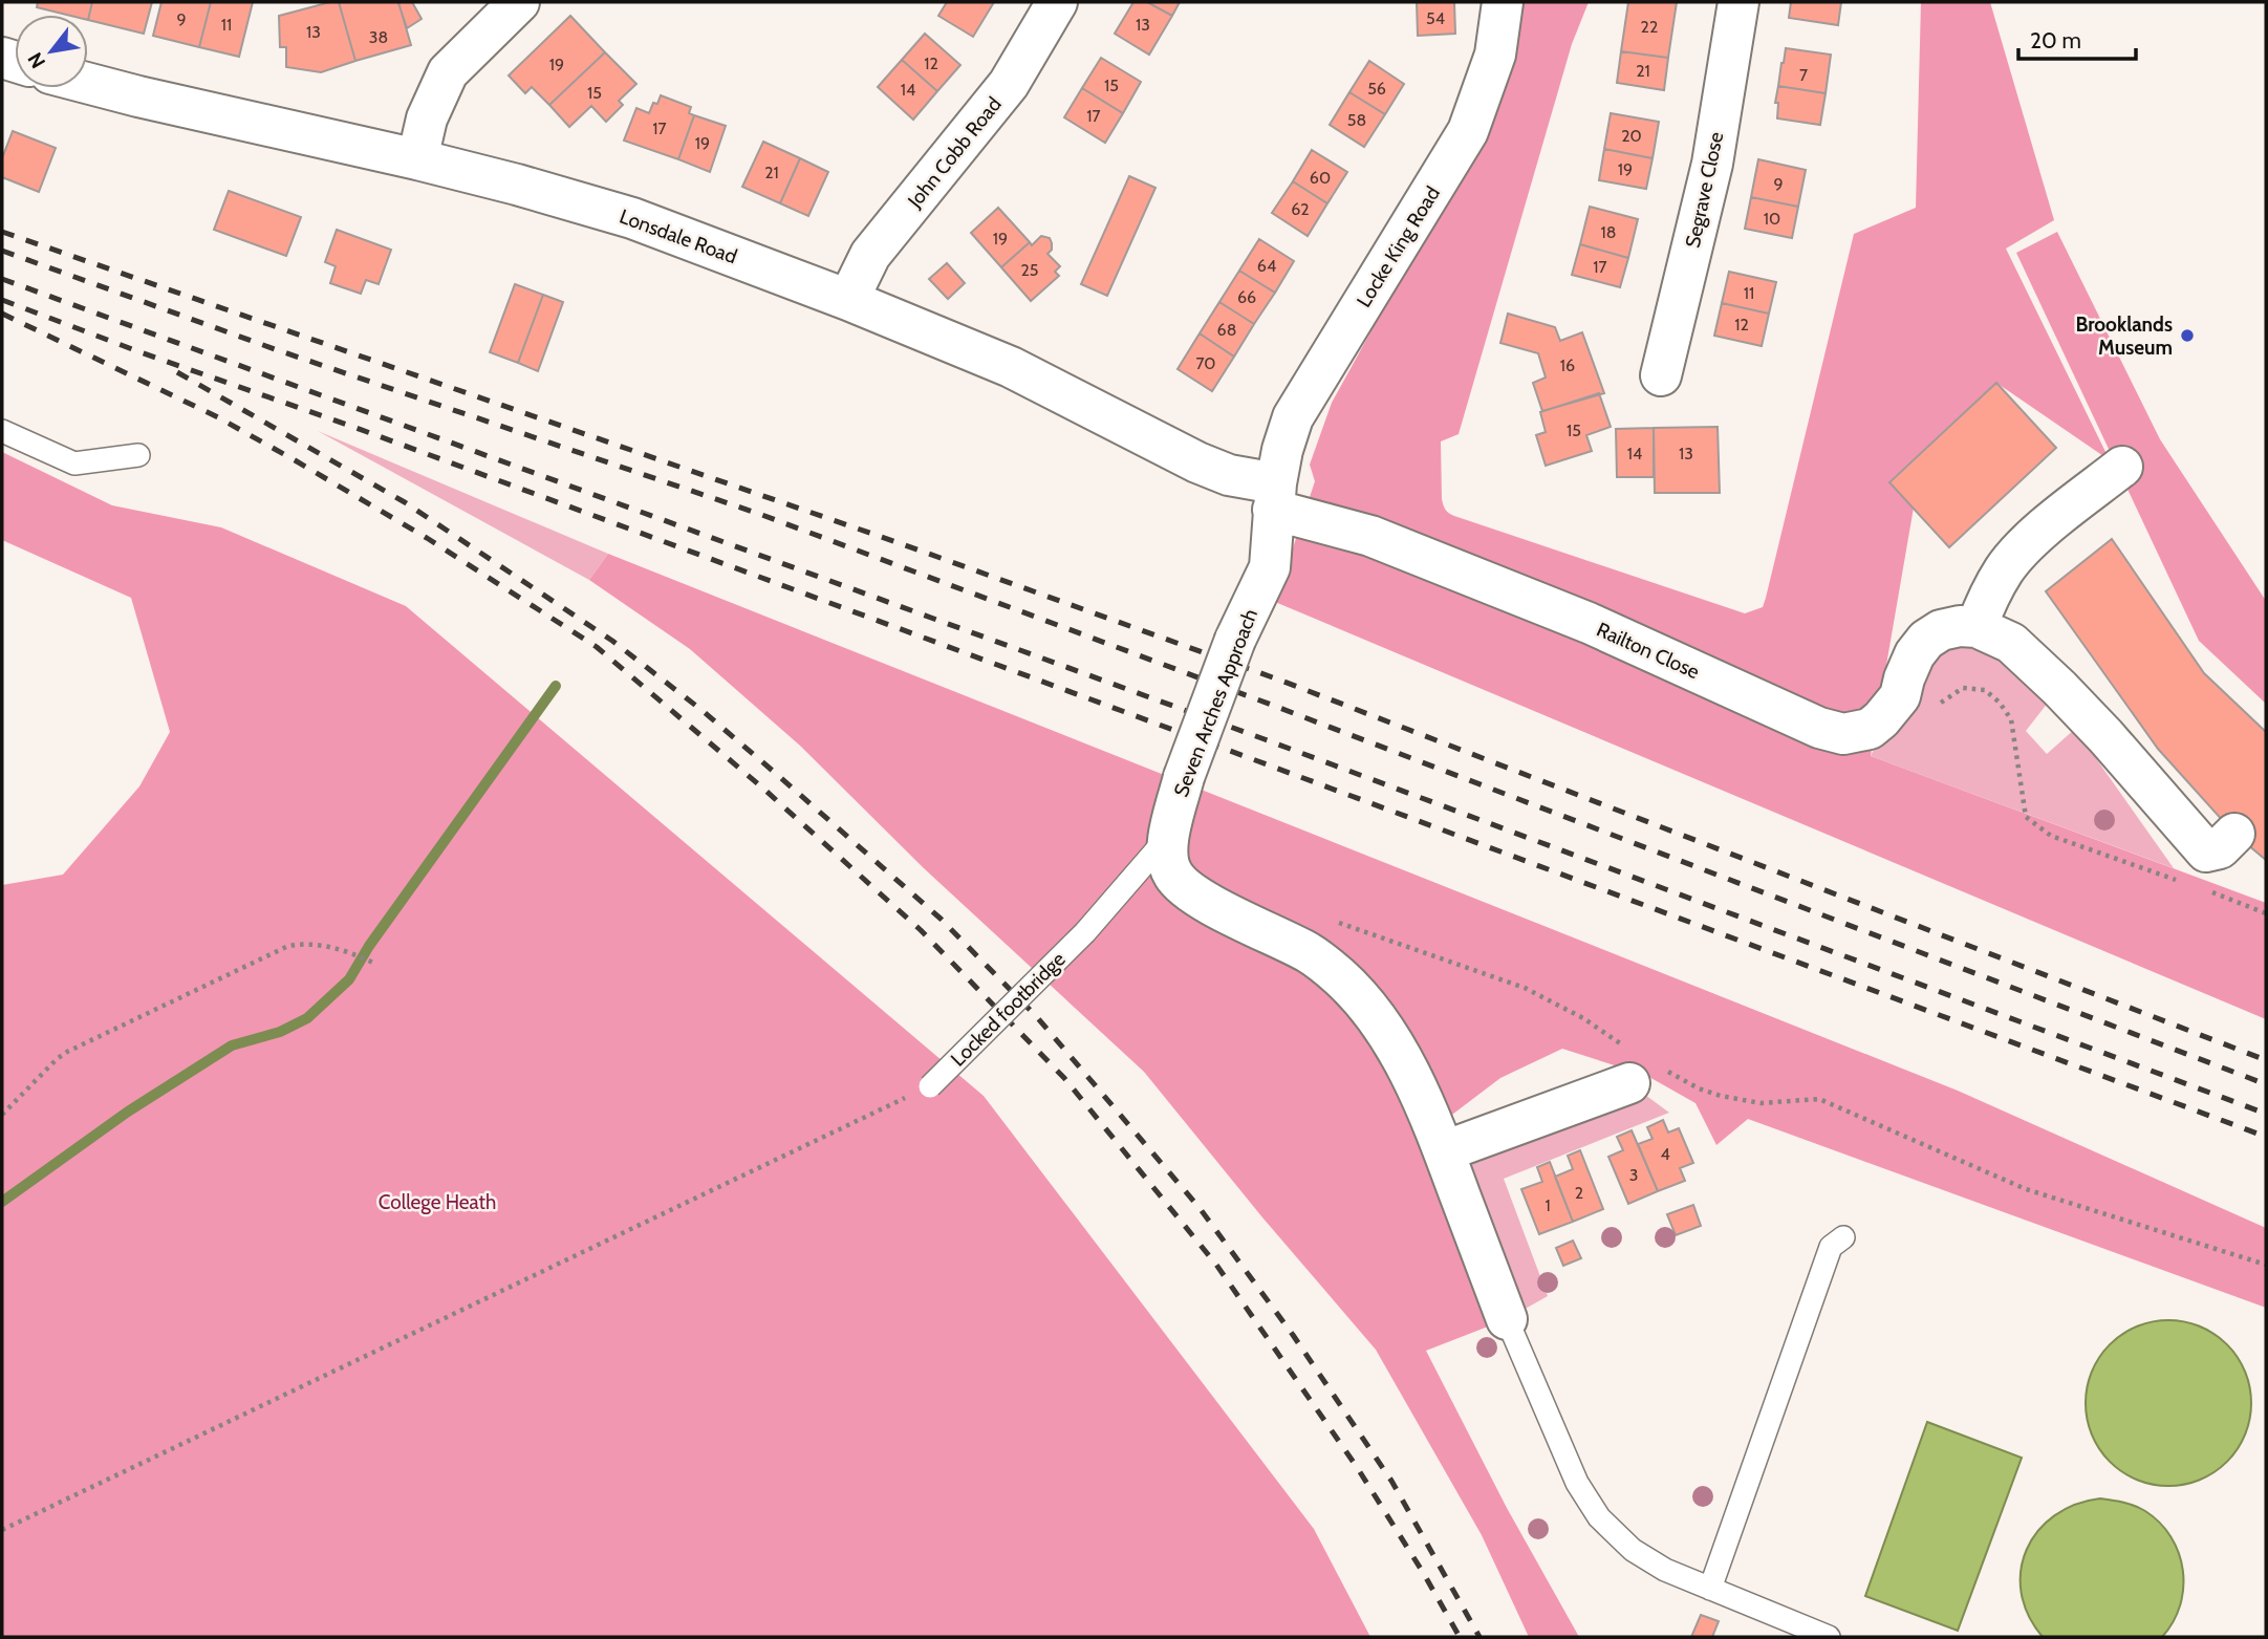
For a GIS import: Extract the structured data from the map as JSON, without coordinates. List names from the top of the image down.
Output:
{
  "streets": {
    "street": [
      "John Cobb Road",
      "Segrave Close",
      "Lonsdale Road",
      "Locke King Road",
      "Railton Close",
      "Seven Arches Approach"
    ],
    "lane": ["Locked footbridge"]
  },
  "crossings": [
    ["John Cobb Road", "Lonsdale Road"],
    ["Lonsdale Road", "Locke King Road"],
    ["Lonsdale Road", "Railton Close"],
    ["Lonsdale Road", "Seven Arches Approach"],
    ["Locke King Road", "Railton Close"],
    ["Locke King Road", "Seven Arches Approach"],
    ["Railton Close", "Seven Arches Approach"],
    ["Seven Arches Approach", "Locked footbridge"]
  ],
  "parks": ["College Heath"],
  "places": ["Brooklands Museum"],
  "house_numbers": [
    "54",
    "9",
    "11",
    "13",
    "22",
    "13",
    "38",
    "12",
    "19",
    "21",
    "7",
    "15",
    "56",
    "14",
    "15",
    "17",
    "58",
    "17",
    "20",
    "19",
    "19",
    "21",
    "60",
    "9",
    "62",
    "10",
    "18",
    "19",
    "64",
    "17",
    "25",
    "11",
    "66",
    "12",
    "68",
    "70",
    "16",
    "15",
    "14",
    "13",
    "4",
    "3",
    "2",
    "1"
  ],
  "scale_bar": "20 m",
  "north": "bottom left"
}
